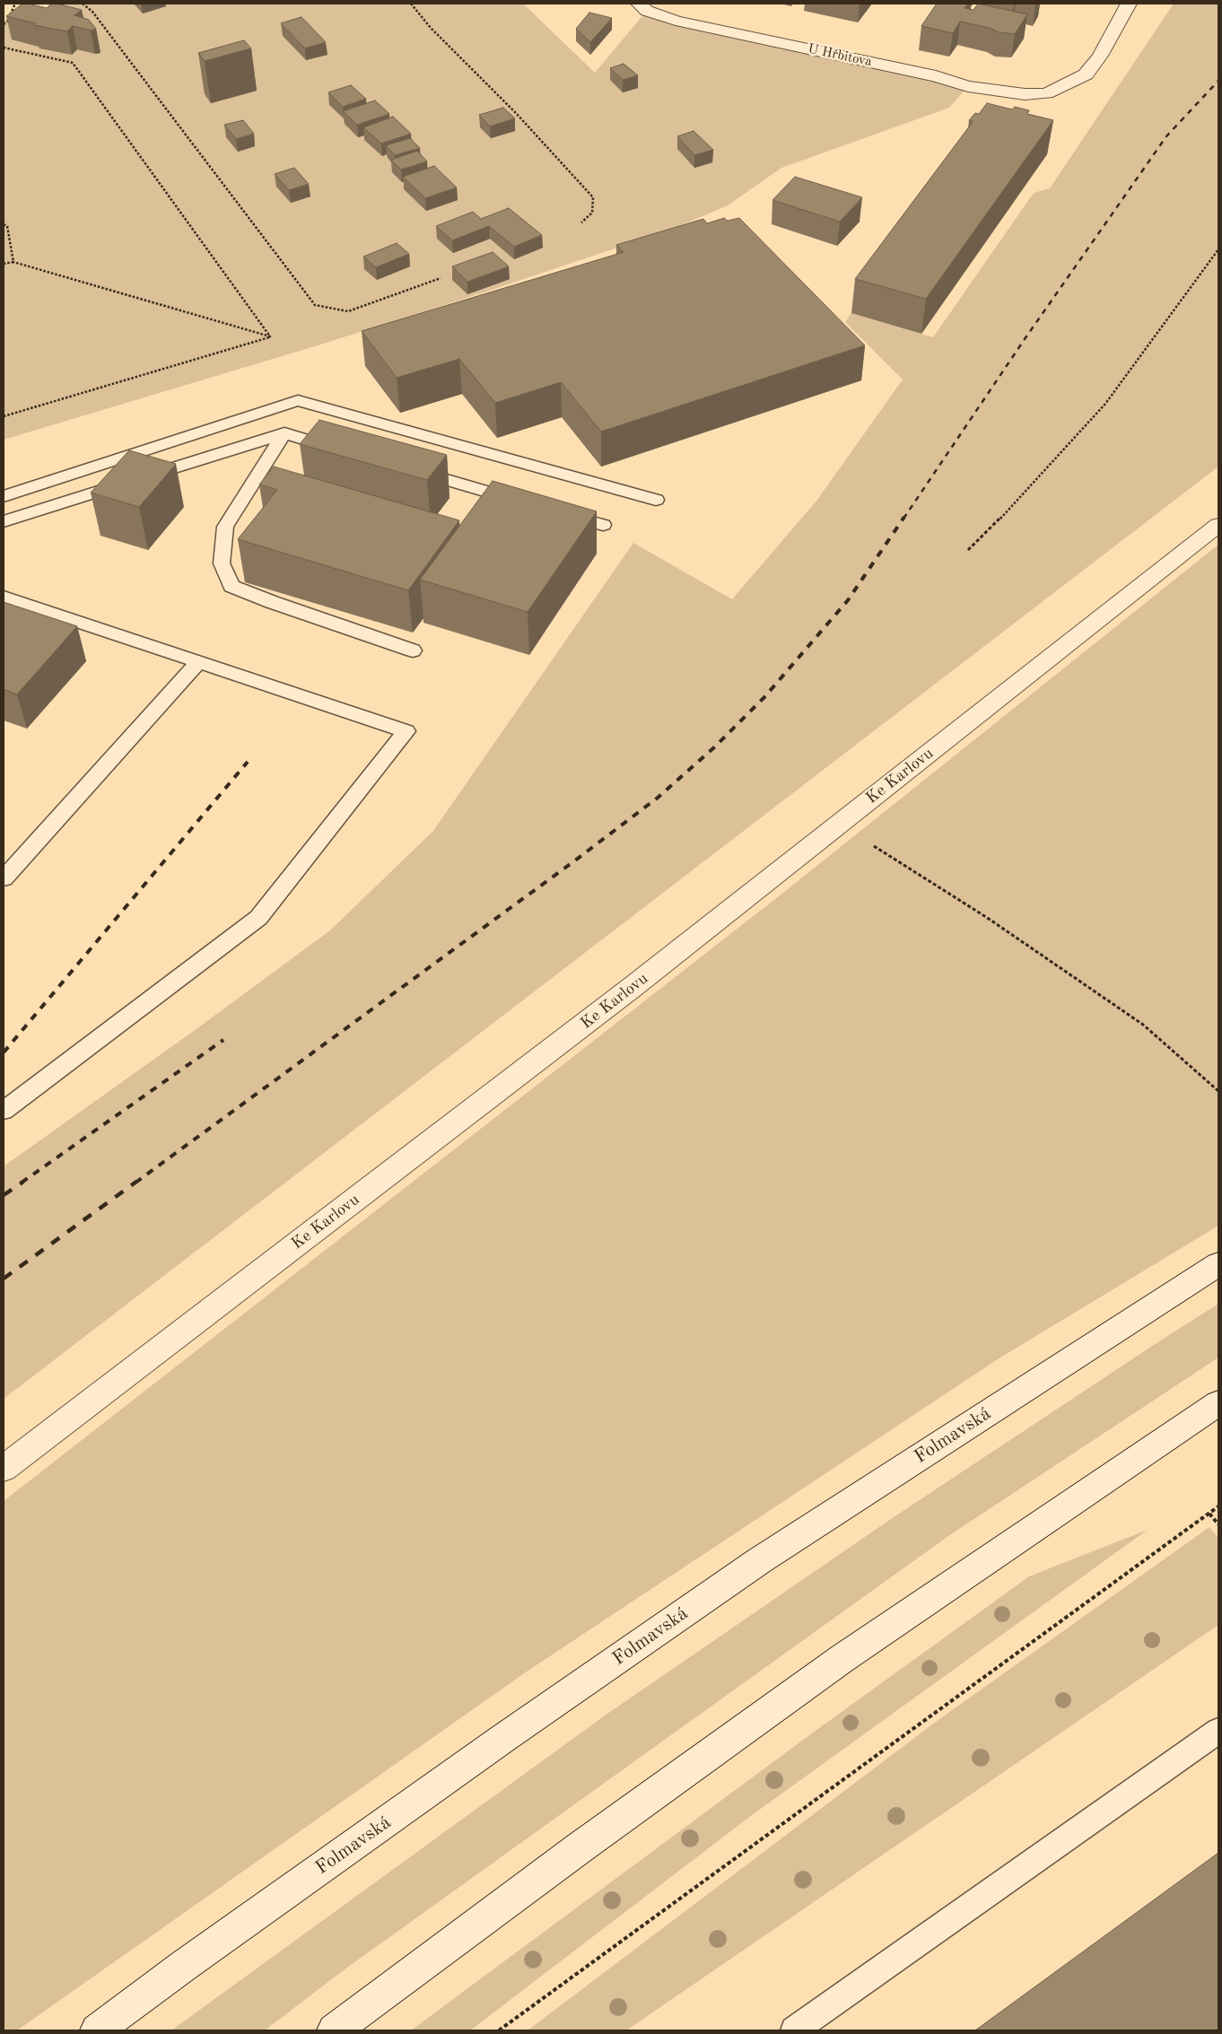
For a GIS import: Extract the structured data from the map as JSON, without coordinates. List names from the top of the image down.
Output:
{
  "streets": {
    "street": ["U Hřbitova", "Ke Karlovu", "Folmavská"]
  }
}
